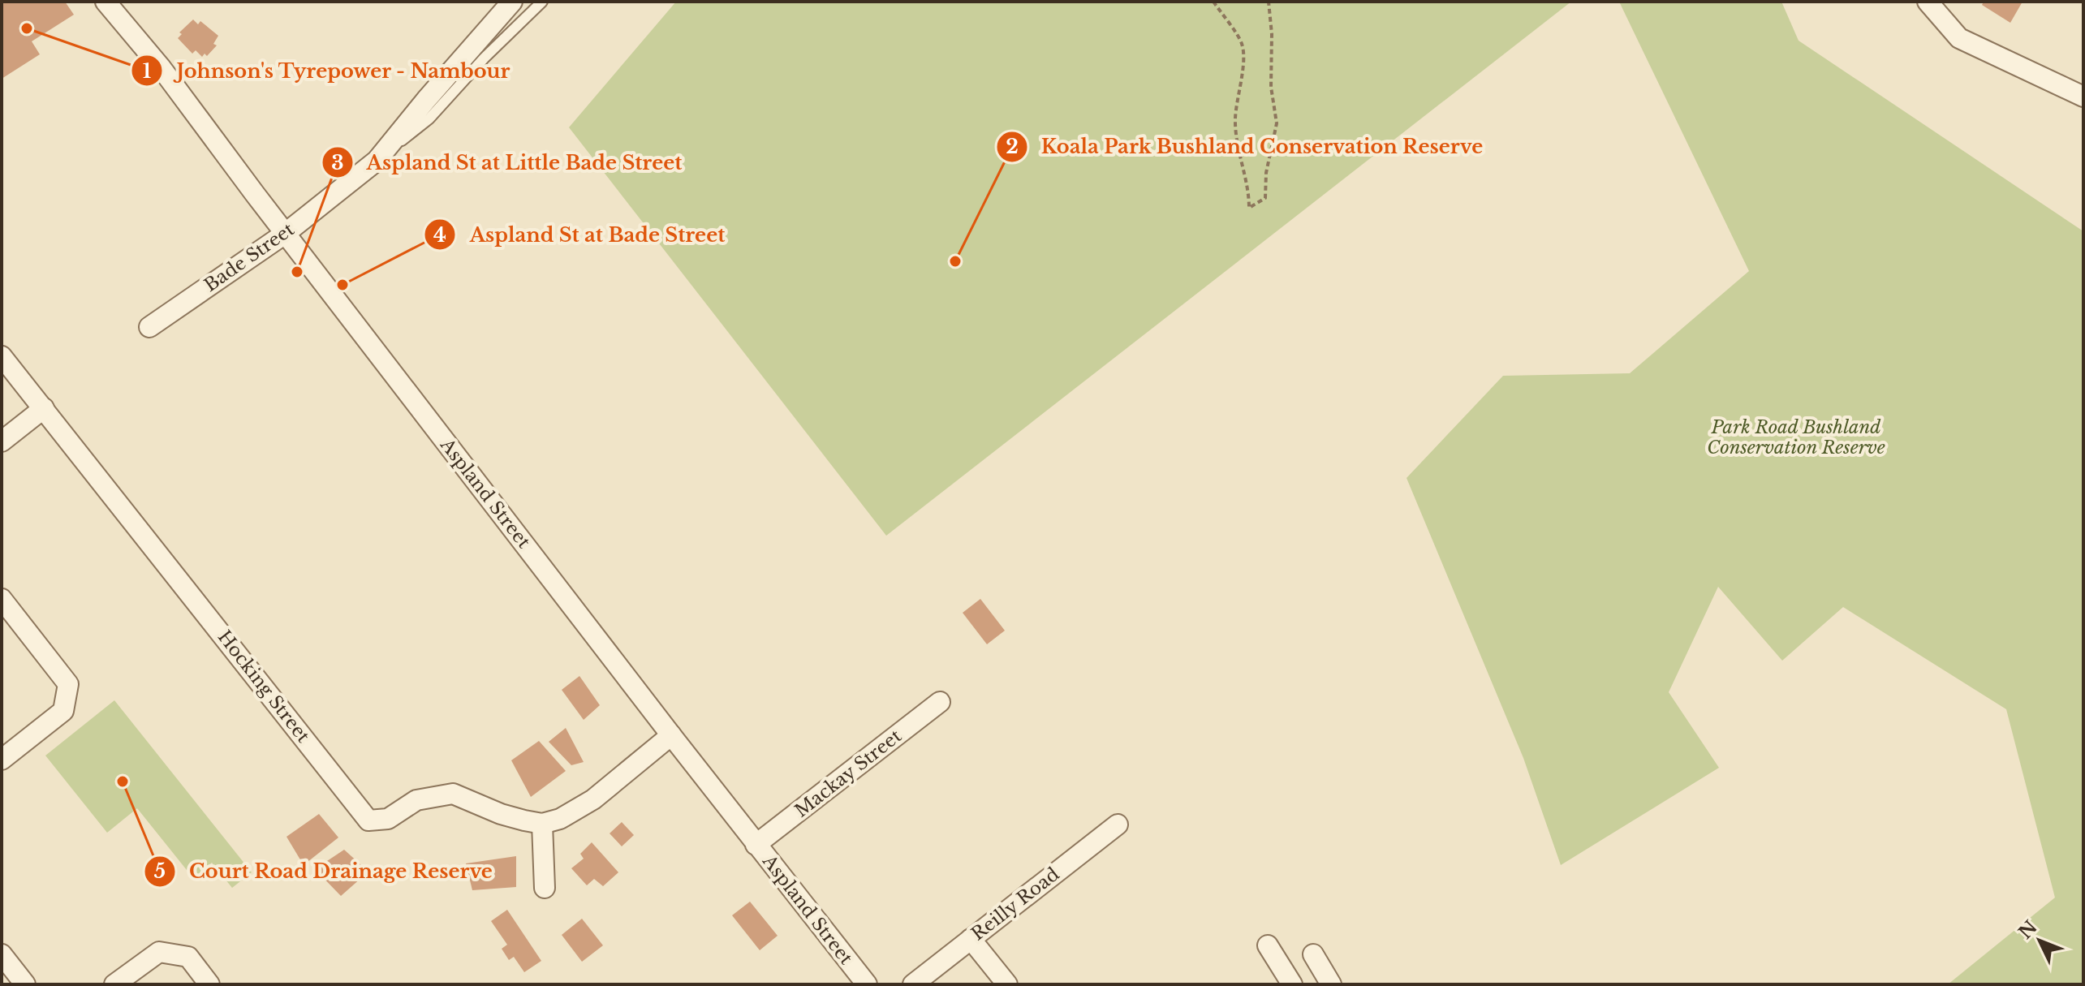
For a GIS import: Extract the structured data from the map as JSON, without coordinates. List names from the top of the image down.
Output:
{
  "streets": {
    "street": [
      "Bade Street",
      "Aspland Street",
      "Hocking Street",
      "Mackay Street",
      "Reilly Road"
    ]
  },
  "crossings": [
    ["Bade Street", "Aspland Street"],
    ["Aspland Street", "Mackay Street"]
  ],
  "parks": ["Park Road Bushland Conservation Reserve"],
  "places": [
    "Johnson's Tyrepower - Nambour",
    "Koala Park Bushland Conservation Reserve",
    "Aspland St at Little Bade Street",
    "Aspland St at Bade Street",
    "Court Road Drainage Reserve"
  ],
  "north": "top left"
}
